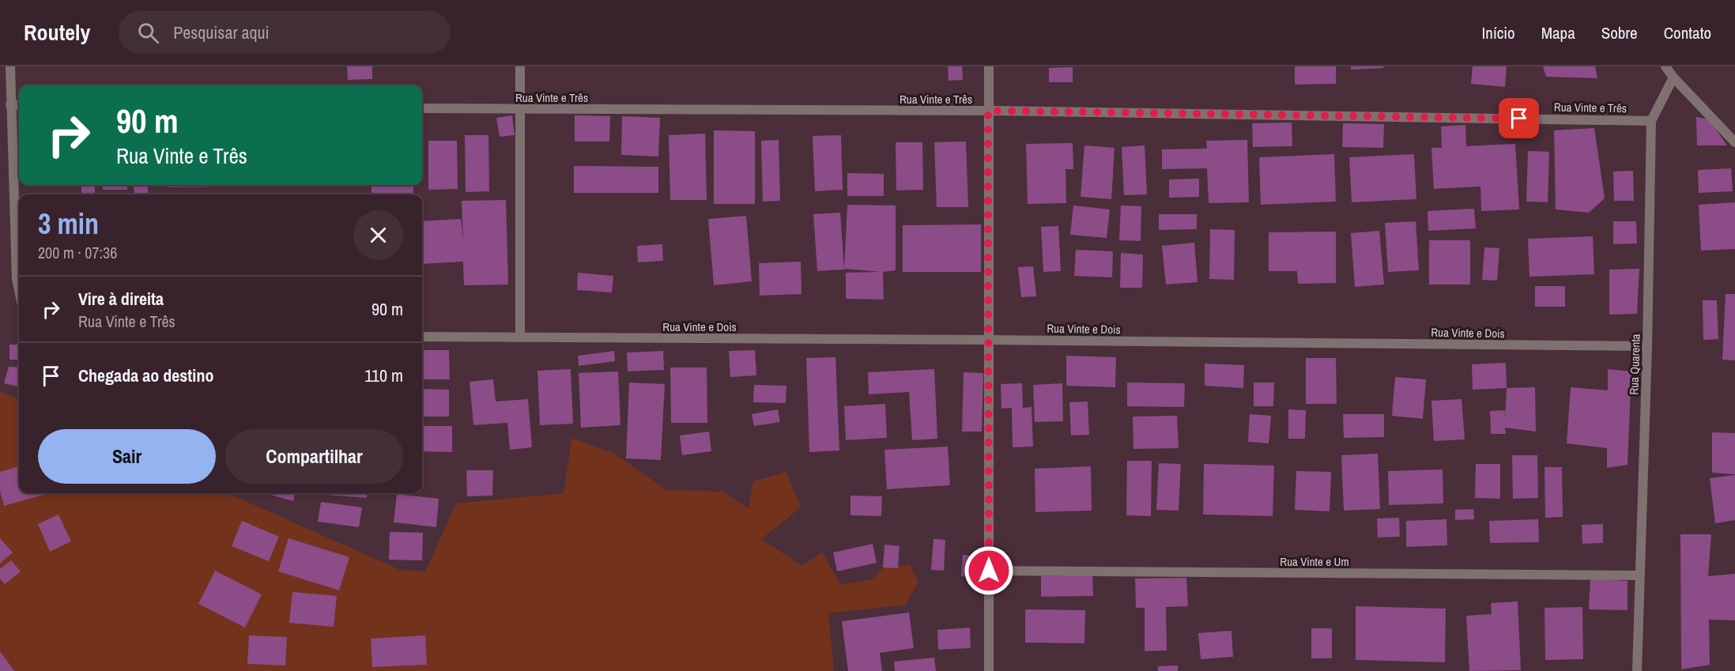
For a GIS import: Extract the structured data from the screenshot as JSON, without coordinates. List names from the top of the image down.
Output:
{
  "streets": {
    "street": [
      "Rua Vinte e Três",
      "Rua Vinte e Dois",
      "Rua Quarenta",
      "Rua Vinte e Um"
    ]
  },
  "crossings": [
    ["Rua Vinte e Três", "Rua Quarenta"],
    ["Rua Vinte e Dois", "Rua Quarenta"],
    ["Rua Quarenta", "Rua Vinte e Um"]
  ],
  "page": {
    "header": "Routely",
    "search": "Pesquisar aqui",
    "nav": [
      "Início",
      "Mapa",
      "Sobre",
      "Contato"
    ],
    "turn": ["90 m", "Rua Vinte e Três"],
    "heading": ["3 min", "200 m · 07:36"],
    "list": [
      {
        "name": "Vire à direita",
        "note": "Rua Vinte e Três",
        "value": "90 m"
      },
      {
        "name": "Chegada ao destino",
        "value": "110 m"
      }
    ],
    "buttons": ["Sair", "Compartilhar"]
  }
}
